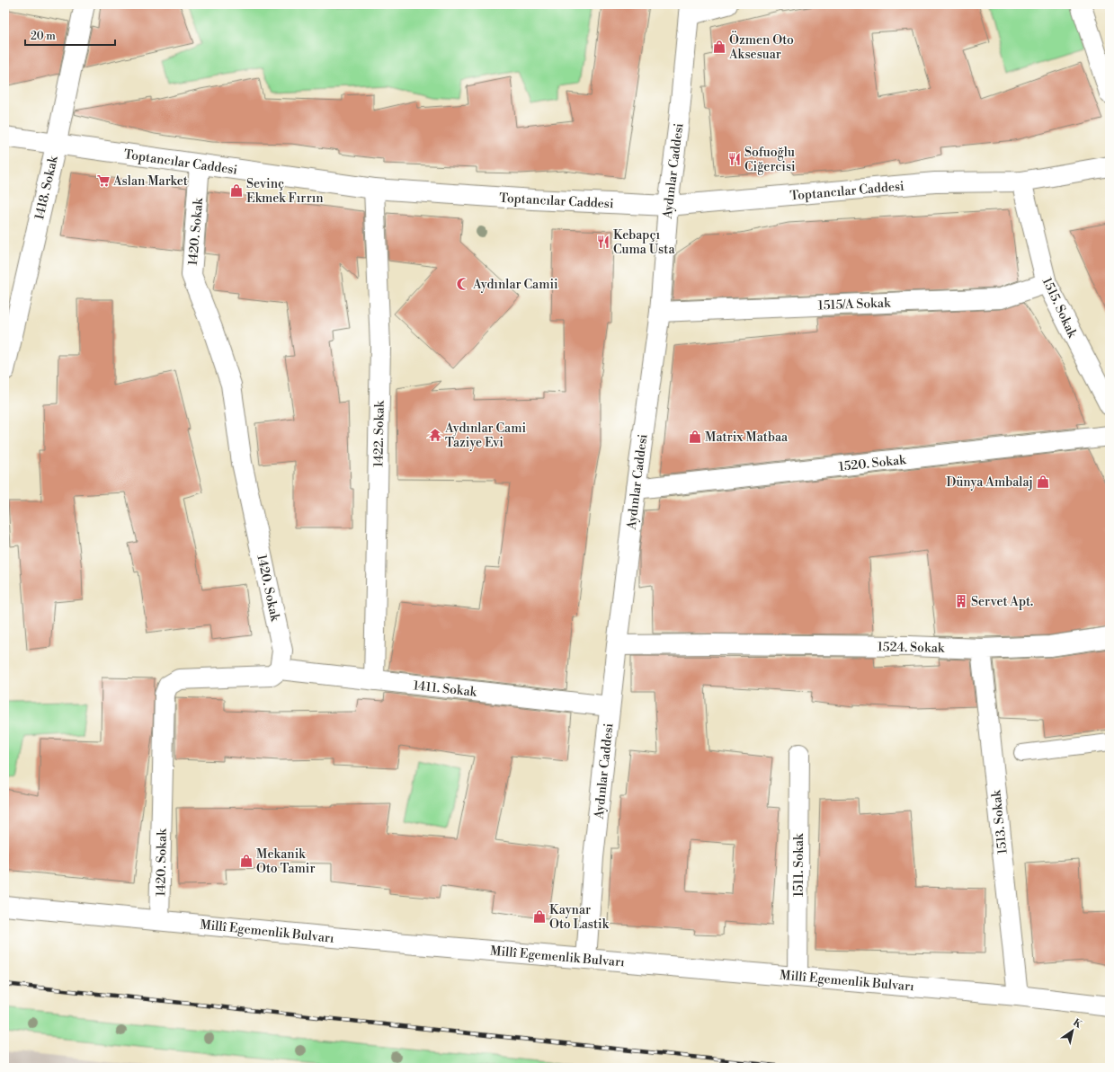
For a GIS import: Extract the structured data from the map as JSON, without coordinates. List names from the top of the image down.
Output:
{
  "streets": {
    "street": [
      "Toptancılar Caddesi",
      "Aydınlar Caddesi",
      "1418. Sokak",
      "1420. Sokak",
      "1515/A Sokak",
      "1515. Sokak",
      "1422. Sokak",
      "1520. Sokak",
      "1524. Sokak",
      "1411. Sokak",
      "1513. Sokak",
      "1511. Sokak",
      "Millî Egemenlik Bulvarı"
    ]
  },
  "crossings": [
    ["Toptancılar Caddesi", "Aydınlar Caddesi"],
    ["Toptancılar Caddesi", "1418. Sokak"],
    ["Toptancılar Caddesi", "1420. Sokak"],
    ["Toptancılar Caddesi", "1515. Sokak"],
    ["Toptancılar Caddesi", "1422. Sokak"],
    ["Aydınlar Caddesi", "1515/A Sokak"],
    ["Aydınlar Caddesi", "1520. Sokak"],
    ["Aydınlar Caddesi", "1524. Sokak"],
    ["Aydınlar Caddesi", "1411. Sokak"],
    ["Aydınlar Caddesi", "Millî Egemenlik Bulvarı"],
    ["1420. Sokak", "1411. Sokak"],
    ["1420. Sokak", "Millî Egemenlik Bulvarı"],
    ["1515/A Sokak", "1515. Sokak"],
    ["1422. Sokak", "1411. Sokak"],
    ["1524. Sokak", "1513. Sokak"],
    ["1513. Sokak", "Millî Egemenlik Bulvarı"],
    ["1511. Sokak", "Millî Egemenlik Bulvarı"]
  ],
  "places": {
    "shop": [
      "Özmen Oto Aksesuar",
      "Sevinç Ekmek Fırrın",
      "Matrix Matbaa",
      "Dünya Ambalaj",
      "Mekanik Oto Tamir",
      "Kaynar Oto Lastik"
    ],
    "restaurant": ["Sofuoğlu Ciğercisi", "Kebapçı Cuma Usta"],
    "supermarket": ["Aslan Market"],
    "mosque": ["Aydınlar Camii"],
    "temple": ["Aydınlar Cami Taziye Evi"],
    "building": ["Servet Apt."]
  },
  "scale_bar": "20 m",
  "north": "top right"
}
